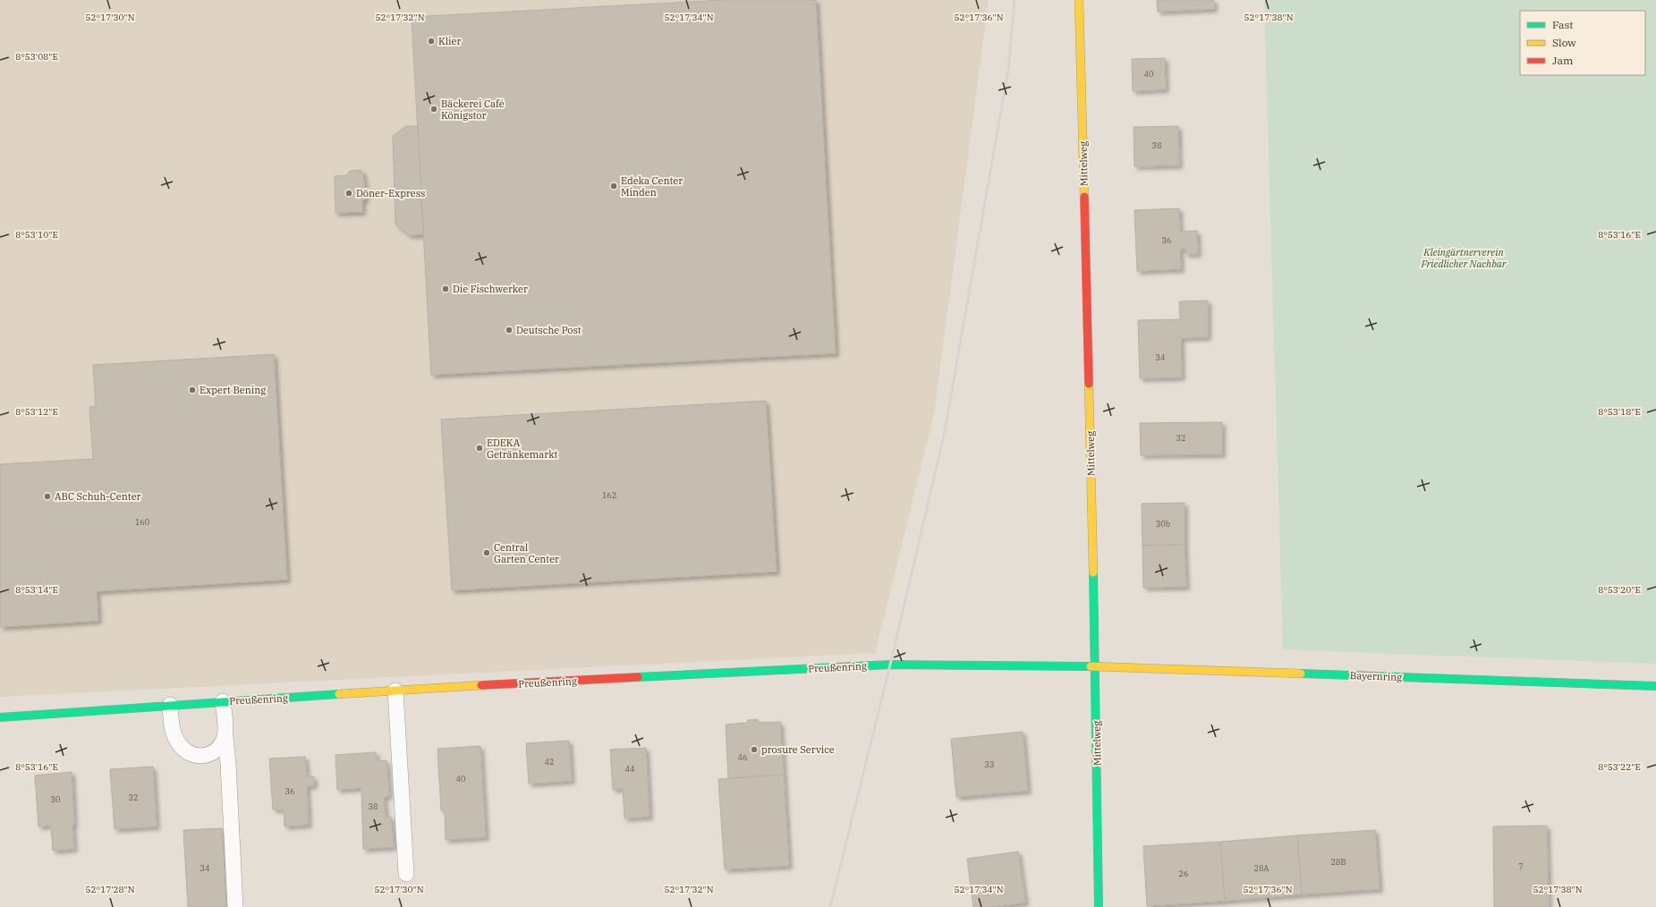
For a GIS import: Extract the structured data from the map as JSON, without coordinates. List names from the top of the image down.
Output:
{
  "streets": {
    "street": ["Mittelweg", "Preußenring", "Bayernring"]
  },
  "crossings": [
    ["Mittelweg", "Preußenring"],
    ["Mittelweg", "Bayernring"],
    ["Preußenring", "Bayernring"]
  ],
  "parks": ["Kleingärtnerverein Friedlicher Nachbar"],
  "places": [
    "Klier",
    "Bäckerei Café Königstor",
    "Edeka Center Minden",
    "Döner-Express",
    "Die Fischwerker",
    "Deutsche Post",
    "Expert Bening",
    "EDEKA Getränkemarkt",
    "ABC Schuh-Center",
    "Central Garten Center",
    "prosure Service"
  ],
  "house_numbers": [
    "40",
    "38",
    "36",
    "34",
    "32",
    "162",
    "160",
    "30b",
    "46",
    "42",
    "33",
    "44",
    "40",
    "36",
    "32",
    "30",
    "38",
    "28B",
    "7",
    "34",
    "28A",
    "26"
  ],
  "legend": ["Fast", "Slow", "Jam"],
  "coordinates": [
    "52°17'30\"N",
    "52°17'32\"N",
    "52°17'34\"N",
    "52°17'36\"N",
    "52°17'38\"N",
    "8°53'08\"E",
    "8°53'10\"E",
    "8°53'16\"E",
    "8°53'12\"E",
    "8°53'18\"E",
    "8°53'14\"E",
    "8°53'20\"E",
    "8°53'22\"E",
    "52°17'28\"N"
  ]
}
